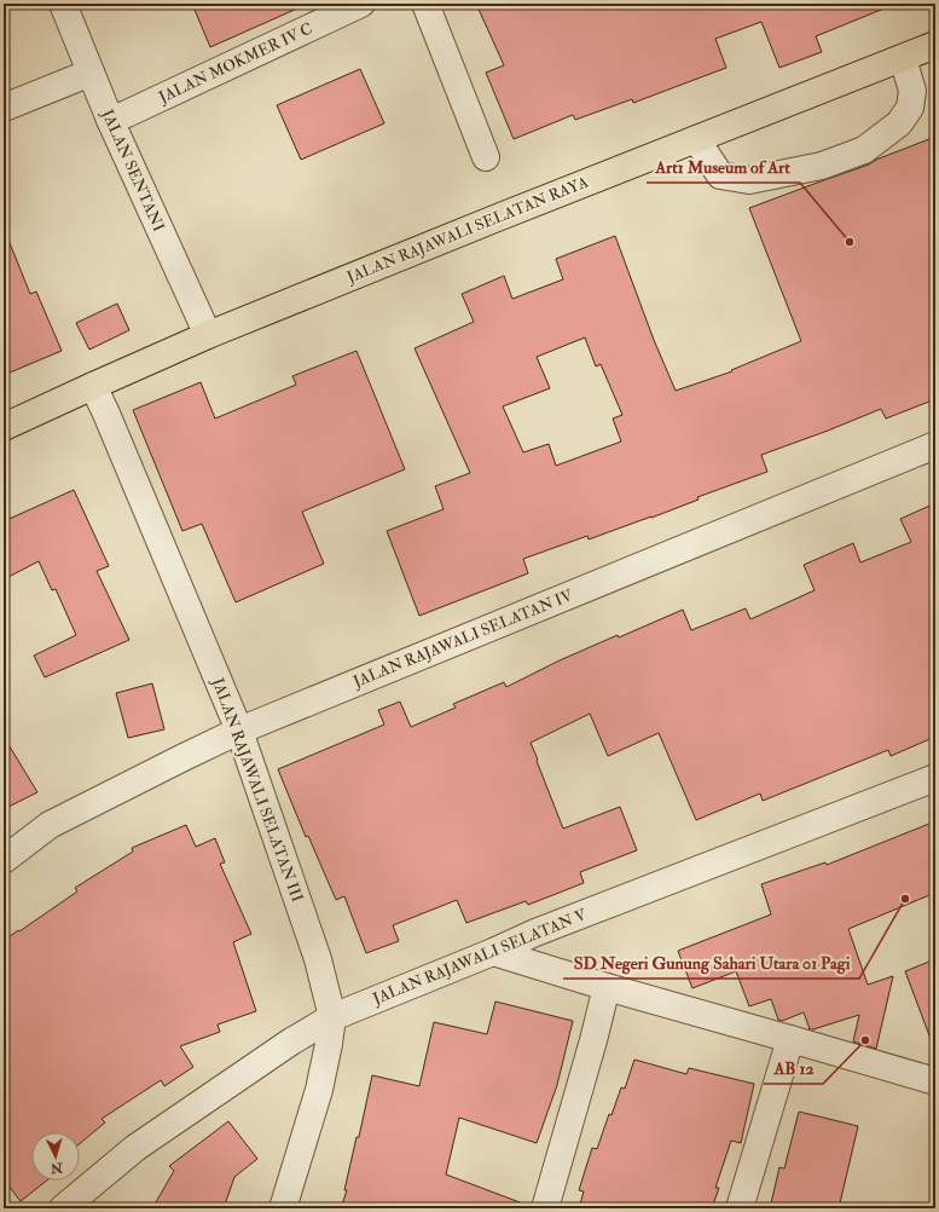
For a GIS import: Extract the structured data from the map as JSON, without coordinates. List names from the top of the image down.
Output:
{
  "streets": {
    "main road": ["JALAN RAJAWALI SELATAN RAYA"],
    "street": [
      "JALAN MOKMER IV C",
      "JALAN SENTANI",
      "JALAN RAJAWALI SELATAN IV",
      "JALAN RAJAWALI SELATAN III",
      "JALAN RAJAWALI SELATAN V"
    ]
  },
  "crossings": [
    ["JALAN MOKMER IV C", "JALAN SENTANI"],
    ["JALAN SENTANI", "JALAN RAJAWALI SELATAN RAYA"],
    ["JALAN RAJAWALI SELATAN RAYA", "JALAN RAJAWALI SELATAN III"],
    ["JALAN RAJAWALI SELATAN IV", "JALAN RAJAWALI SELATAN III"],
    ["JALAN RAJAWALI SELATAN III", "JALAN RAJAWALI SELATAN V"]
  ],
  "places": ["Art1 Museum of Art", "SD Negeri Gunung Sahari Utara 01 Pagi", "AB 12"],
  "north": "bottom"
}
